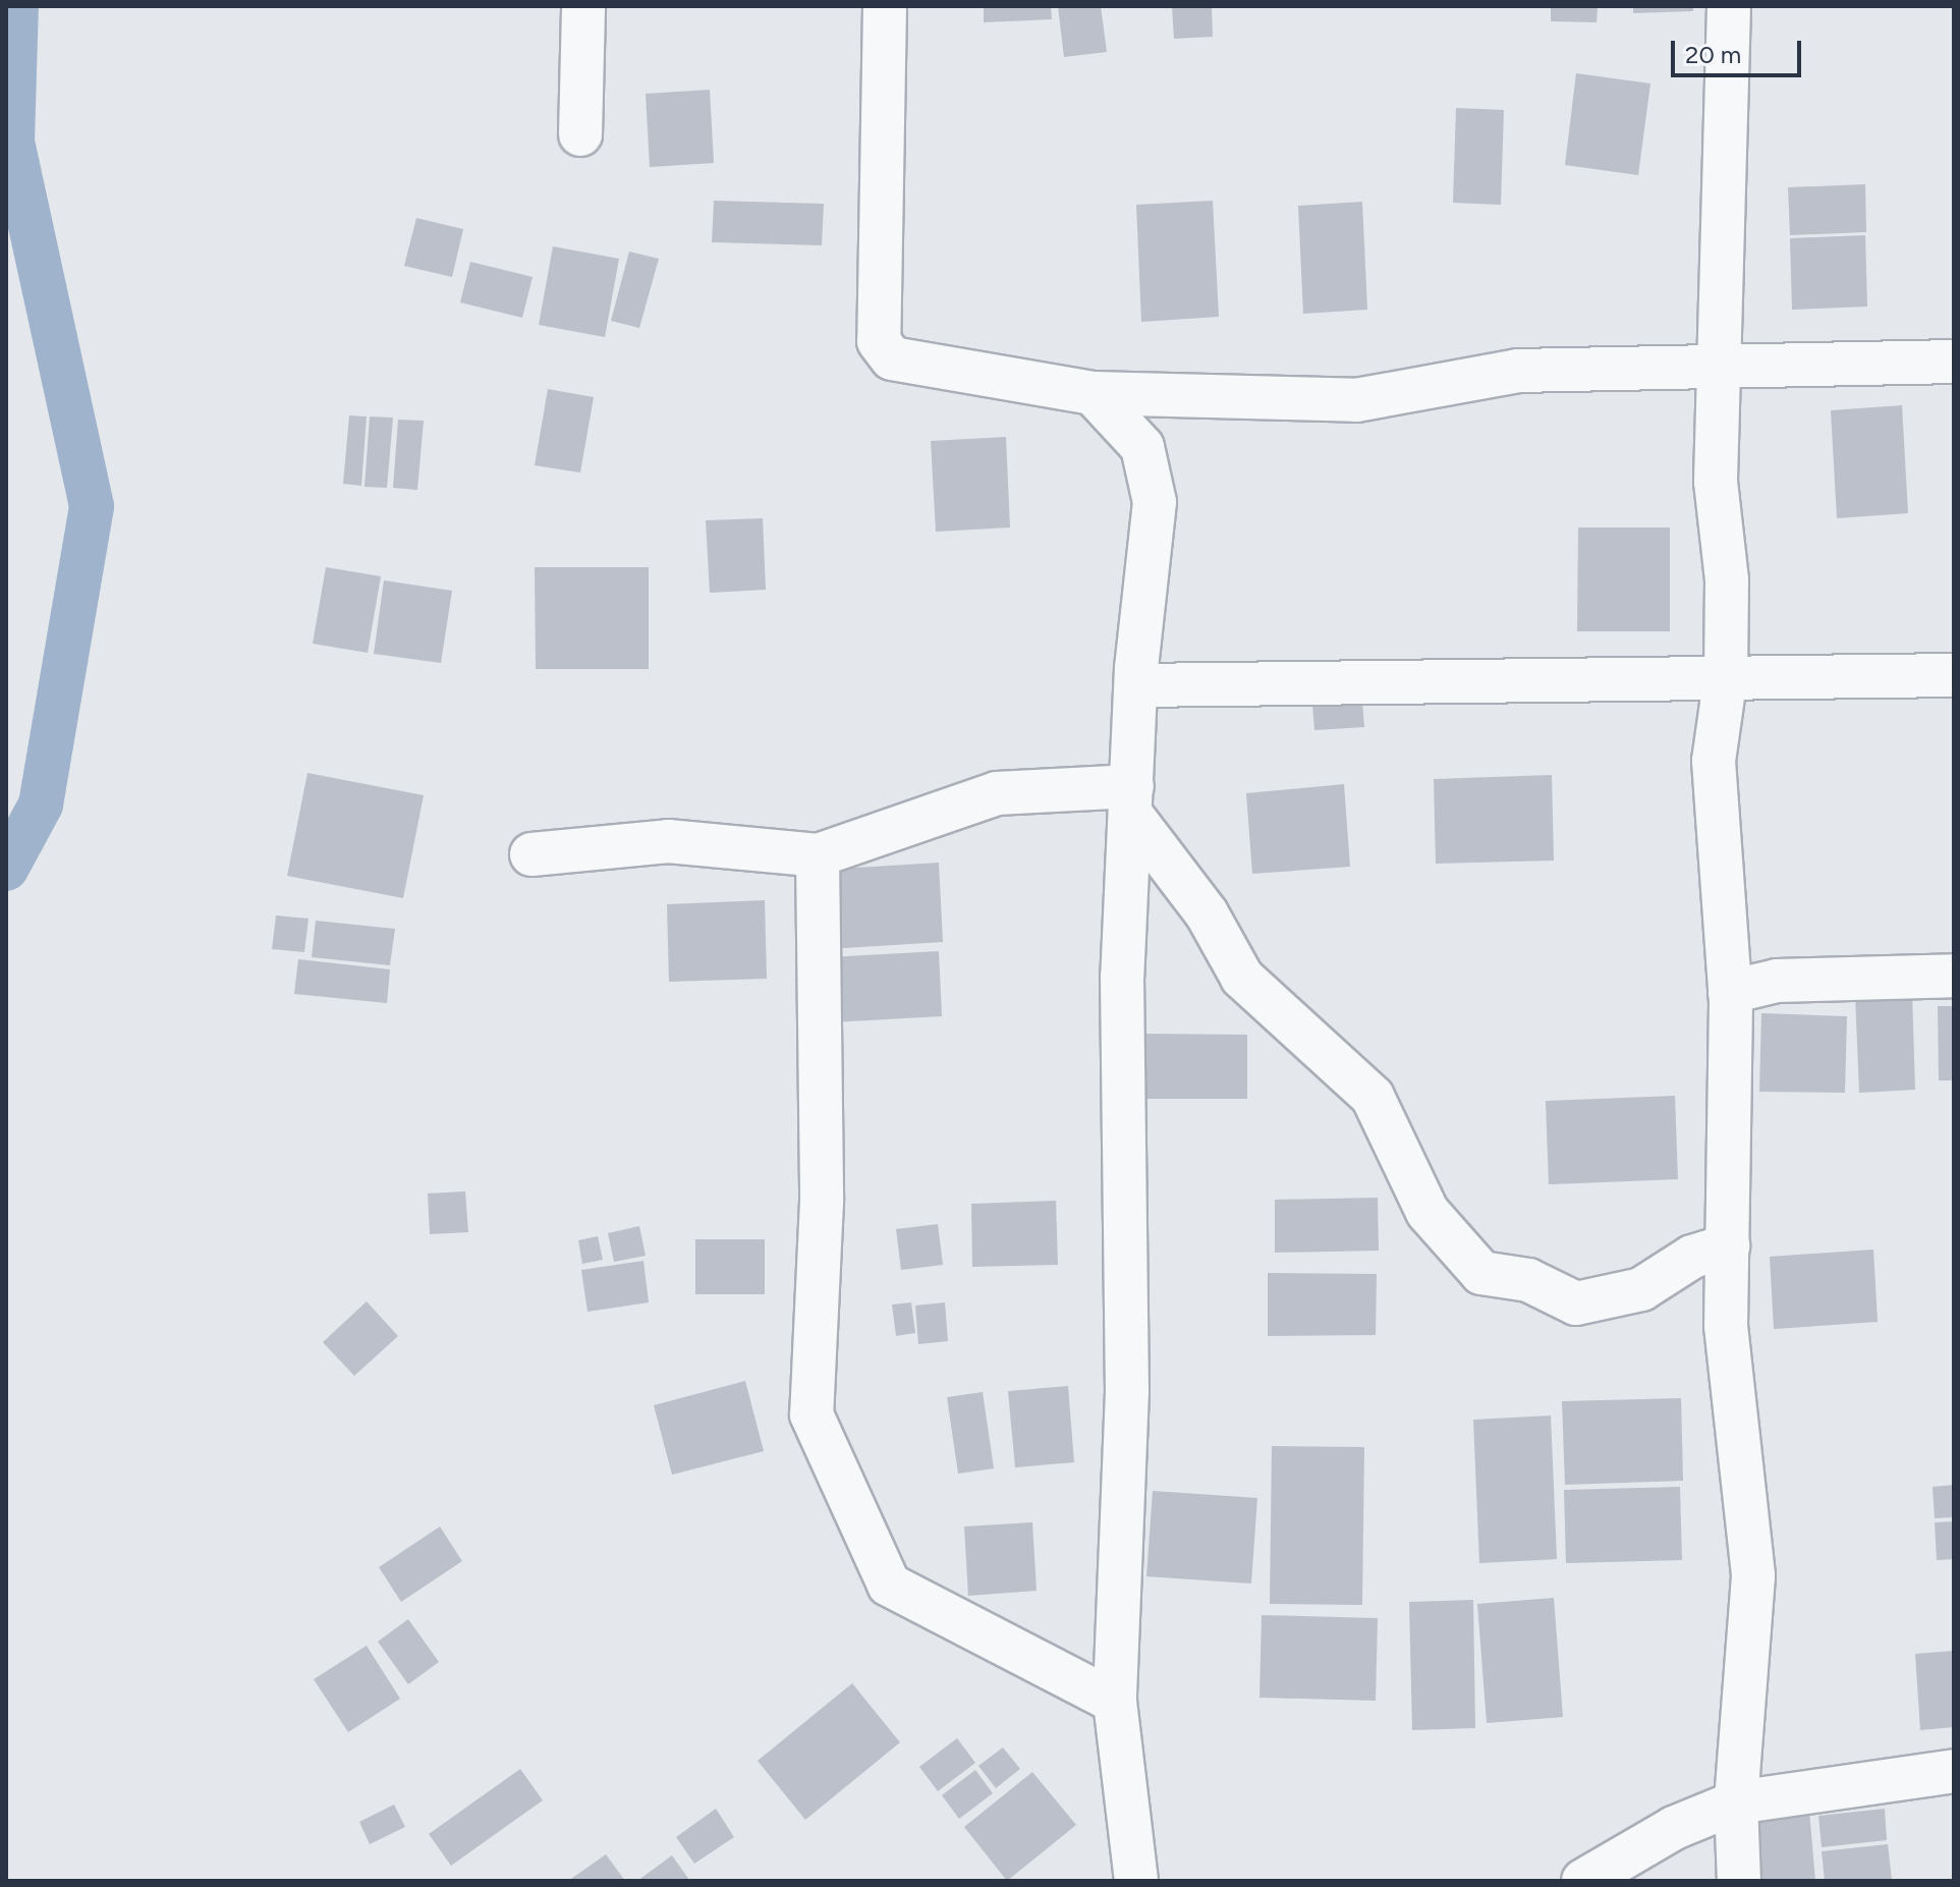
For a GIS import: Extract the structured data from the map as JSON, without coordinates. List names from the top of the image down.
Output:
{
  "scale_bar": "20 m"
}
